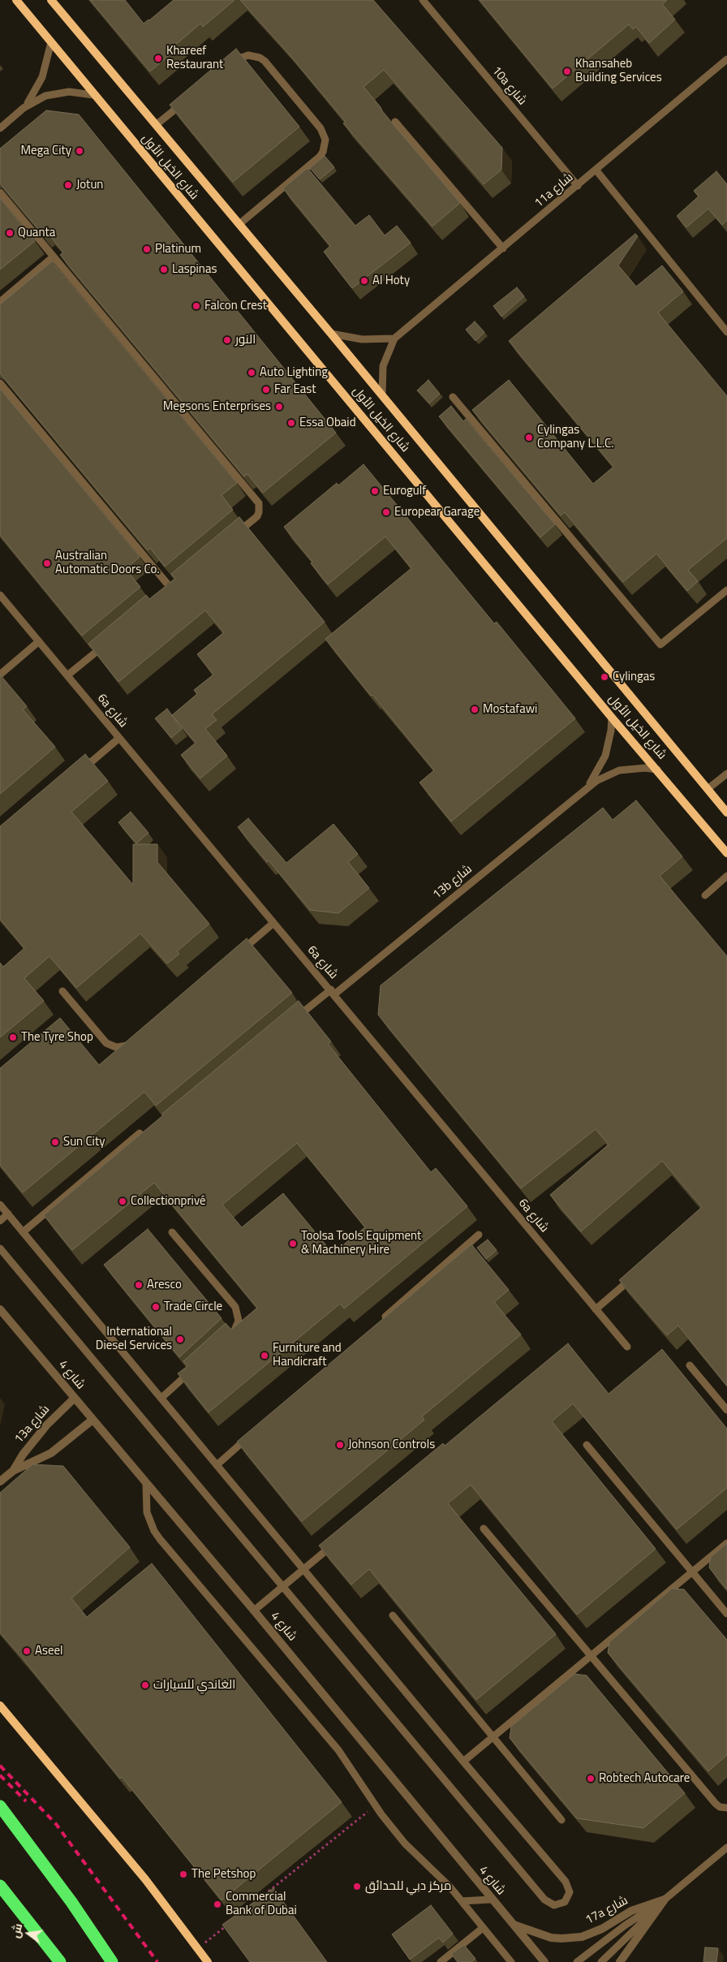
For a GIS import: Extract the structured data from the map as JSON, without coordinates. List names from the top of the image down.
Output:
{
  "streets": {
    "main road": ["شارع الخيل الأول"],
    "street": ["شارع 4", "13a شارع", "17a شارع"],
    "lane": [
      "10a شارع",
      "11a شارع",
      "6a شارع",
      "13b شارع"
    ]
  },
  "crossings": [
    ["10a شارع", "11a شارع"],
    ["شارع الخيل الأول", "11a شارع"],
    ["شارع الخيل الأول", "13b شارع"],
    ["6a شارع", "13b شارع"],
    ["شارع 4", "13a شارع"],
    ["شارع 4", "17a شارع"]
  ],
  "places": [
    "Khareef Restaurant",
    "Khansaheb Building Services",
    "Mega City",
    "Jotun",
    "Quanta",
    "Platinum",
    "Laspinas",
    "Al Hoty",
    "Falcon Crest",
    "النور",
    "Auto Lighting",
    "Far East",
    "Megsons Enterprises",
    "Essa Obaid",
    "Cylingas Company L.L.C.",
    "Eurogulf",
    "Europear Garage",
    "Australian Automatic Doors Co.",
    "Cylingas",
    "Mostafawi",
    "The Tyre Shop",
    "Sun City",
    "Collectionprivé",
    "Toolsa Tools Equipment & Machinery Hire",
    "Aresco",
    "Trade Circle",
    "International Diesel Services",
    "Furniture and Handicraft",
    "Johnson Controls",
    "Aseel",
    "الغاندي للسيارات",
    "Robtech Autocare",
    "The Petshop",
    "مركز دبي للحدائق",
    "Commercial Bank of Dubai"
  ],
  "north": "left"
}
